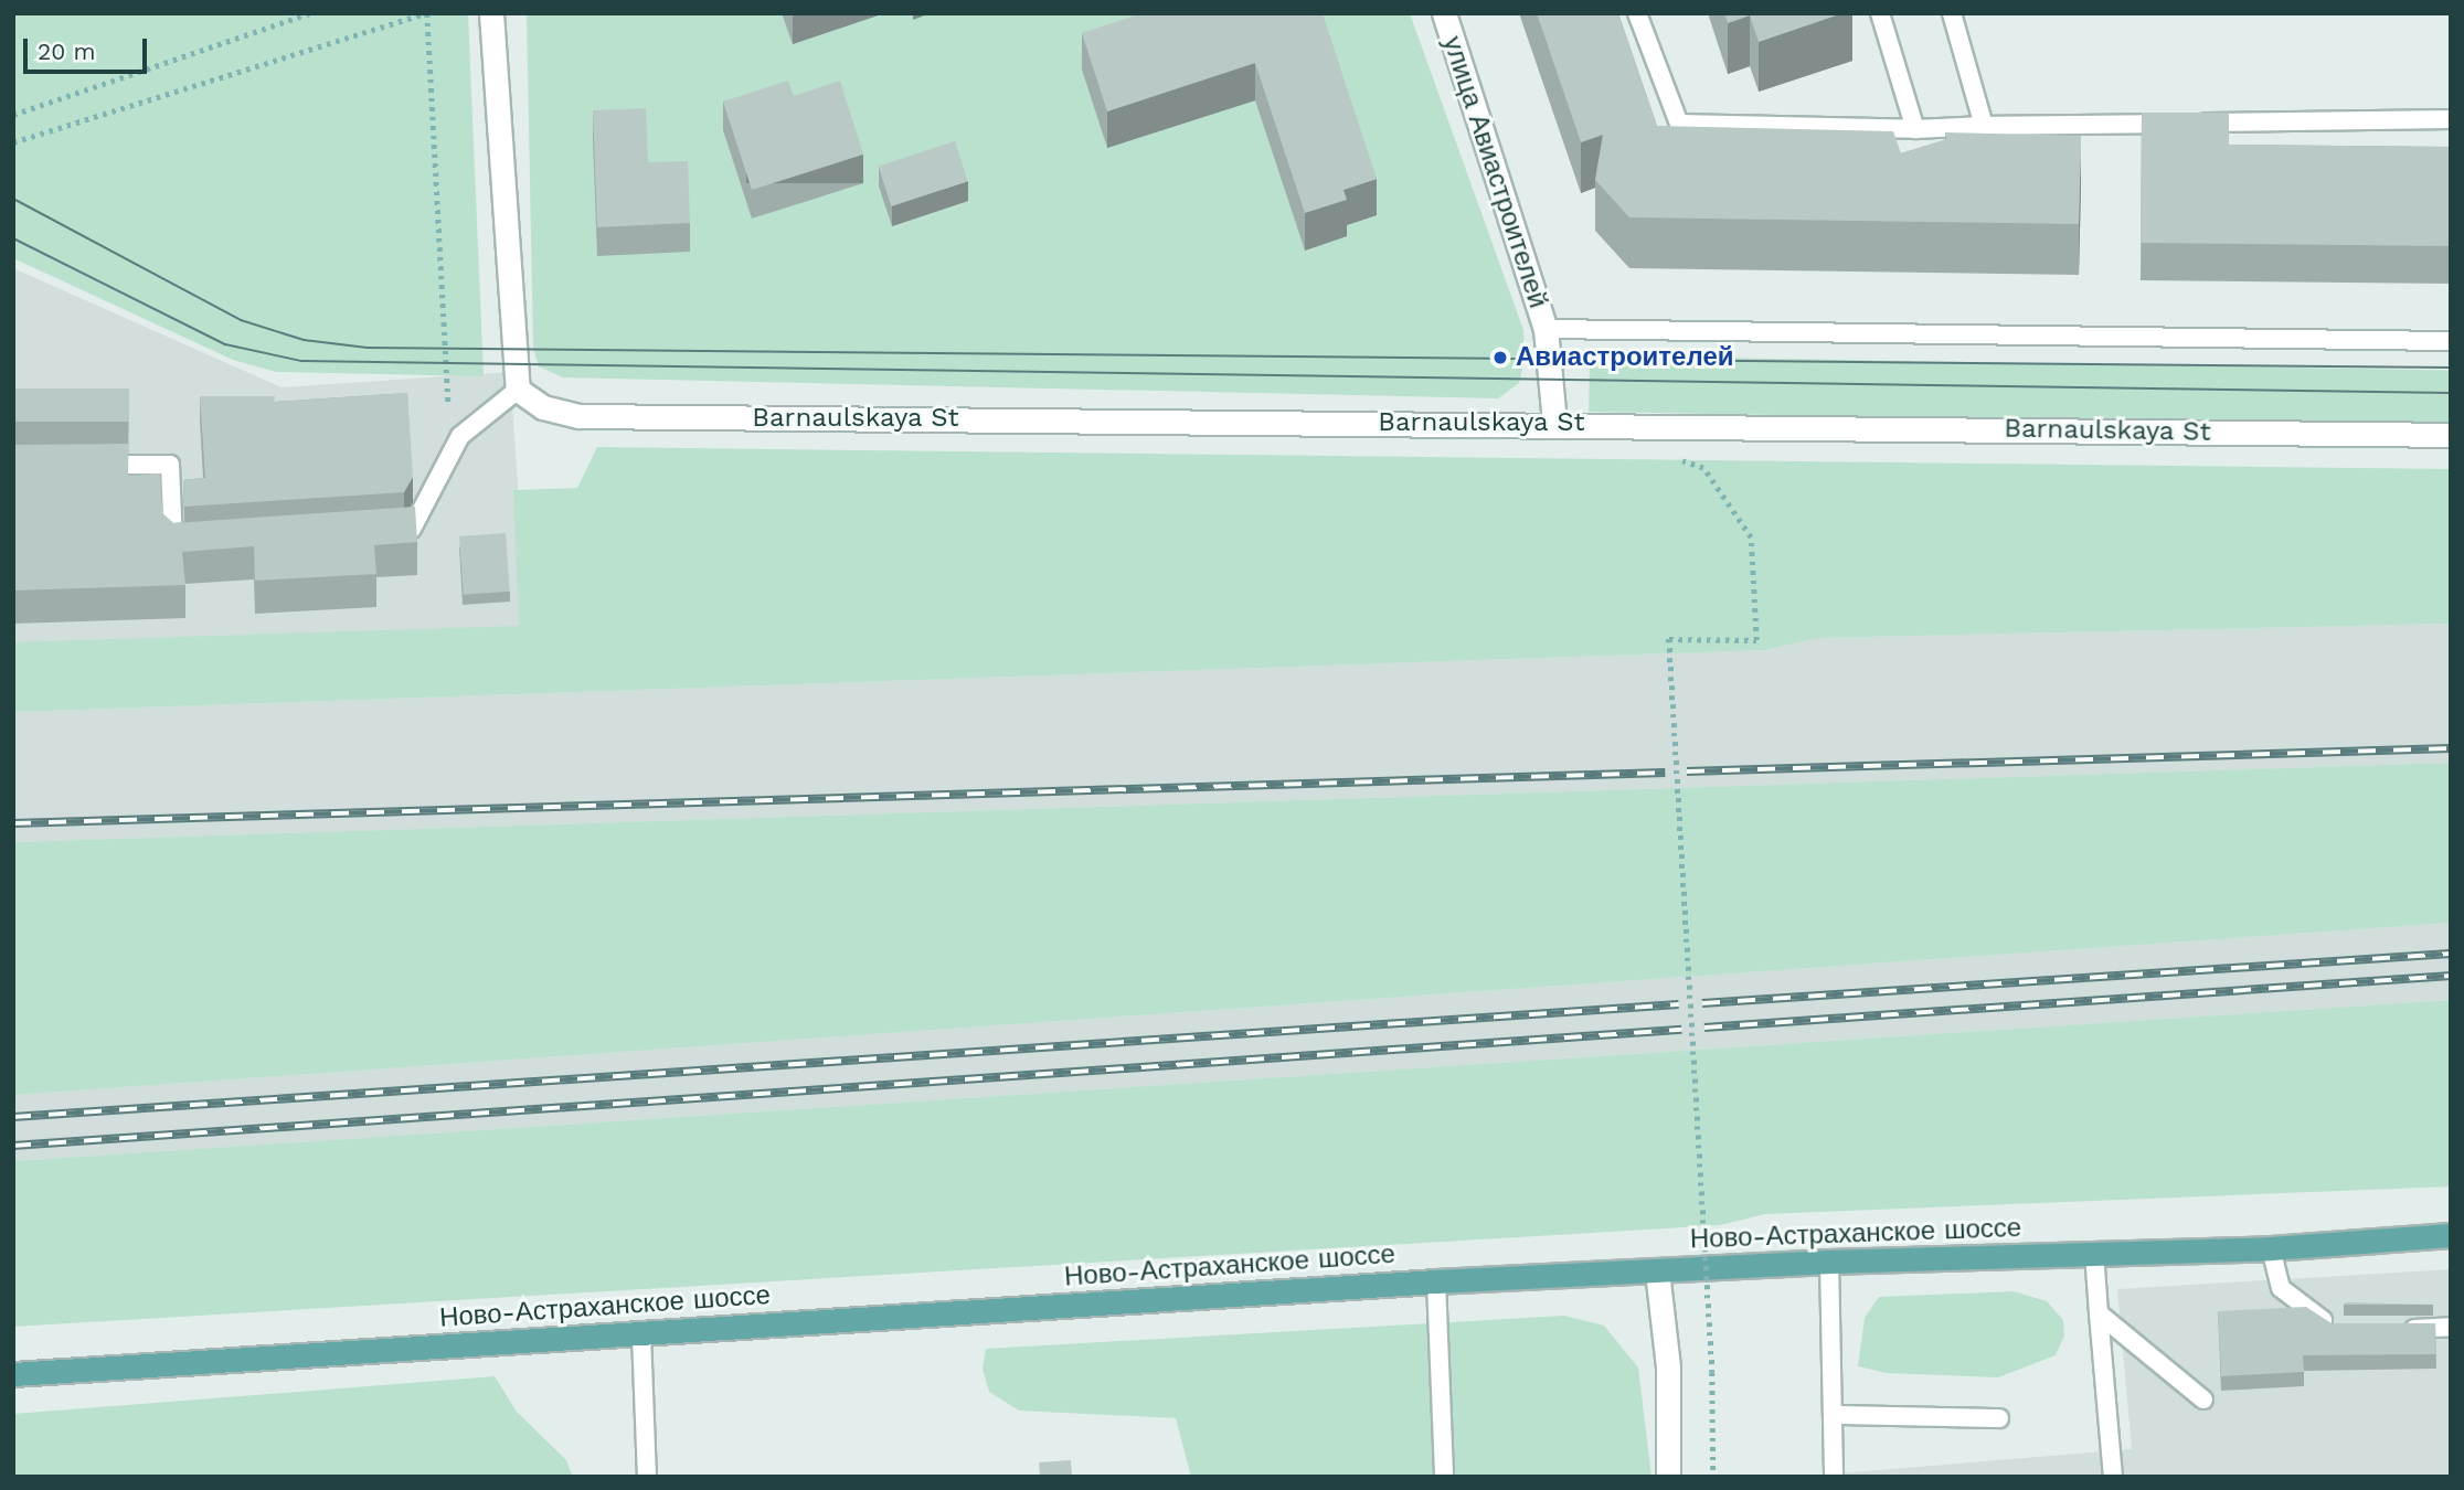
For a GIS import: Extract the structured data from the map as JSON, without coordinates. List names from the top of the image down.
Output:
{
  "streets": {
    "main road": ["Ново-Астраханское шоссе"],
    "street": ["улица Авиастроителей", "Barnaulskaya St"]
  },
  "crossings": [
    ["улица Авиастроителей", "Barnaulskaya St"]
  ],
  "places": ["Авиастроителей"],
  "scale_bar": "20 m"
}
